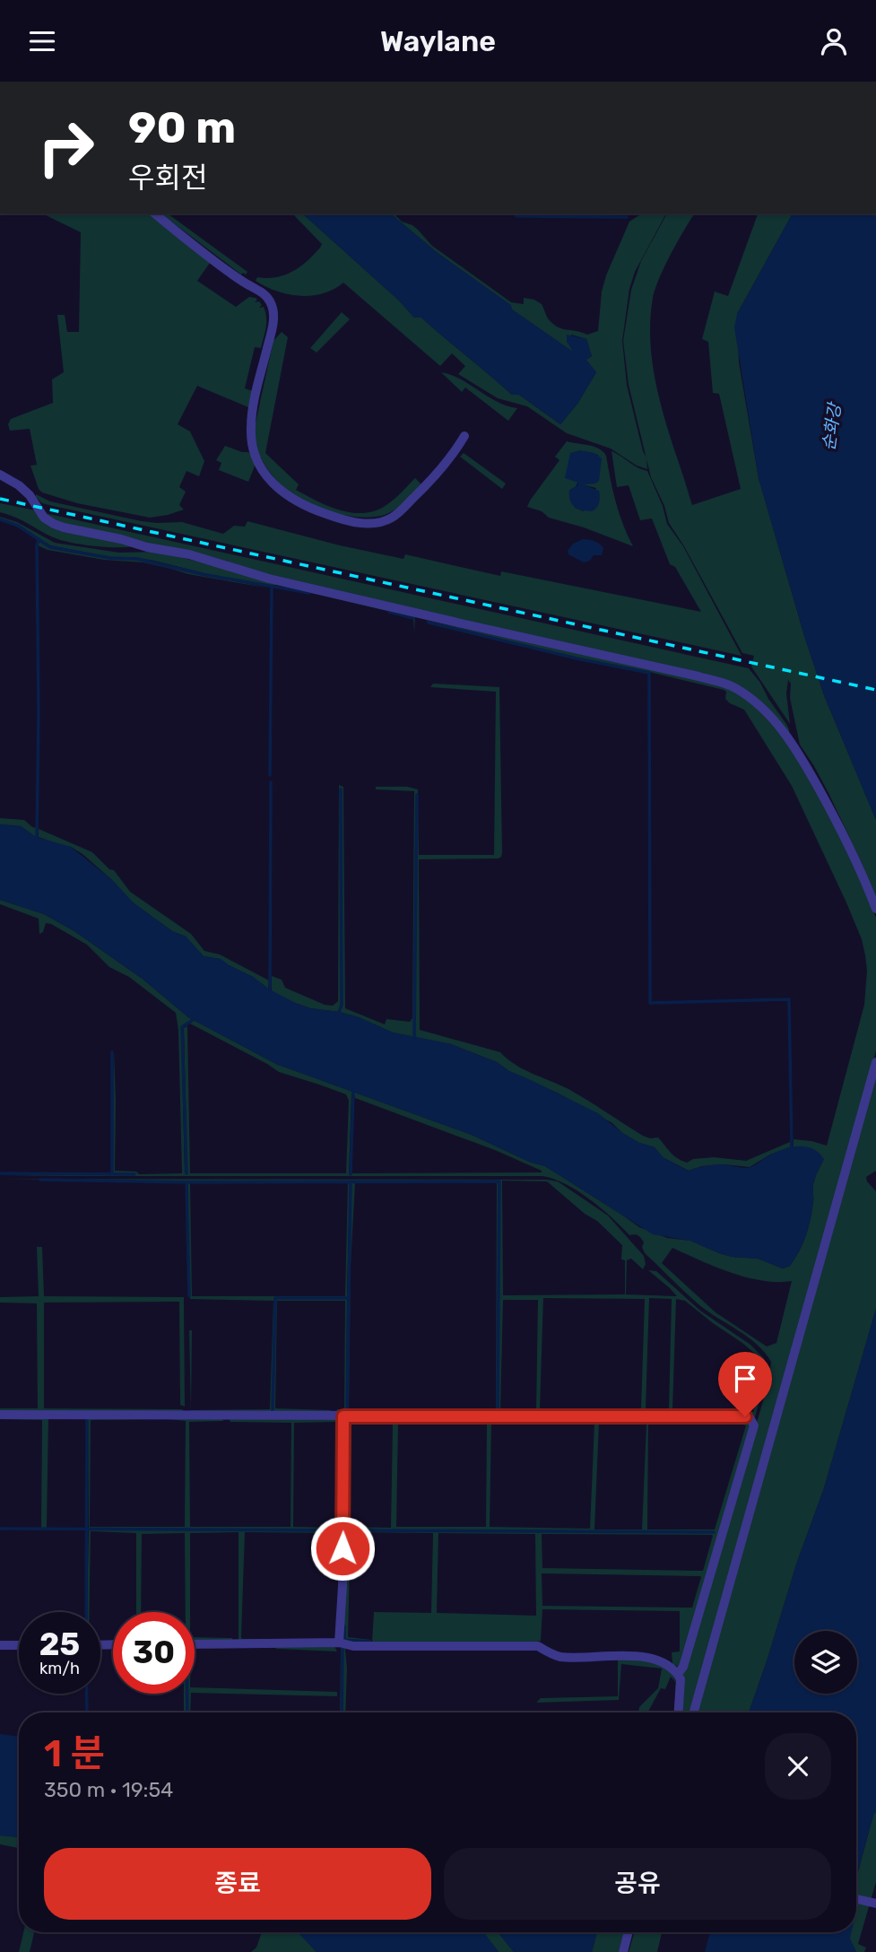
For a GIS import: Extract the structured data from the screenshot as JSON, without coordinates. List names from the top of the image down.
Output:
{
  "water": ["순화강"],
  "page": {
    "header": "Waylane",
    "turn": ["90 m", "우회전"],
    "speed": "25 km/h",
    "limit": "30",
    "heading": ["1 분", "350 m · 19:54"],
    "buttons": ["종료", "공유"]
  }
}
